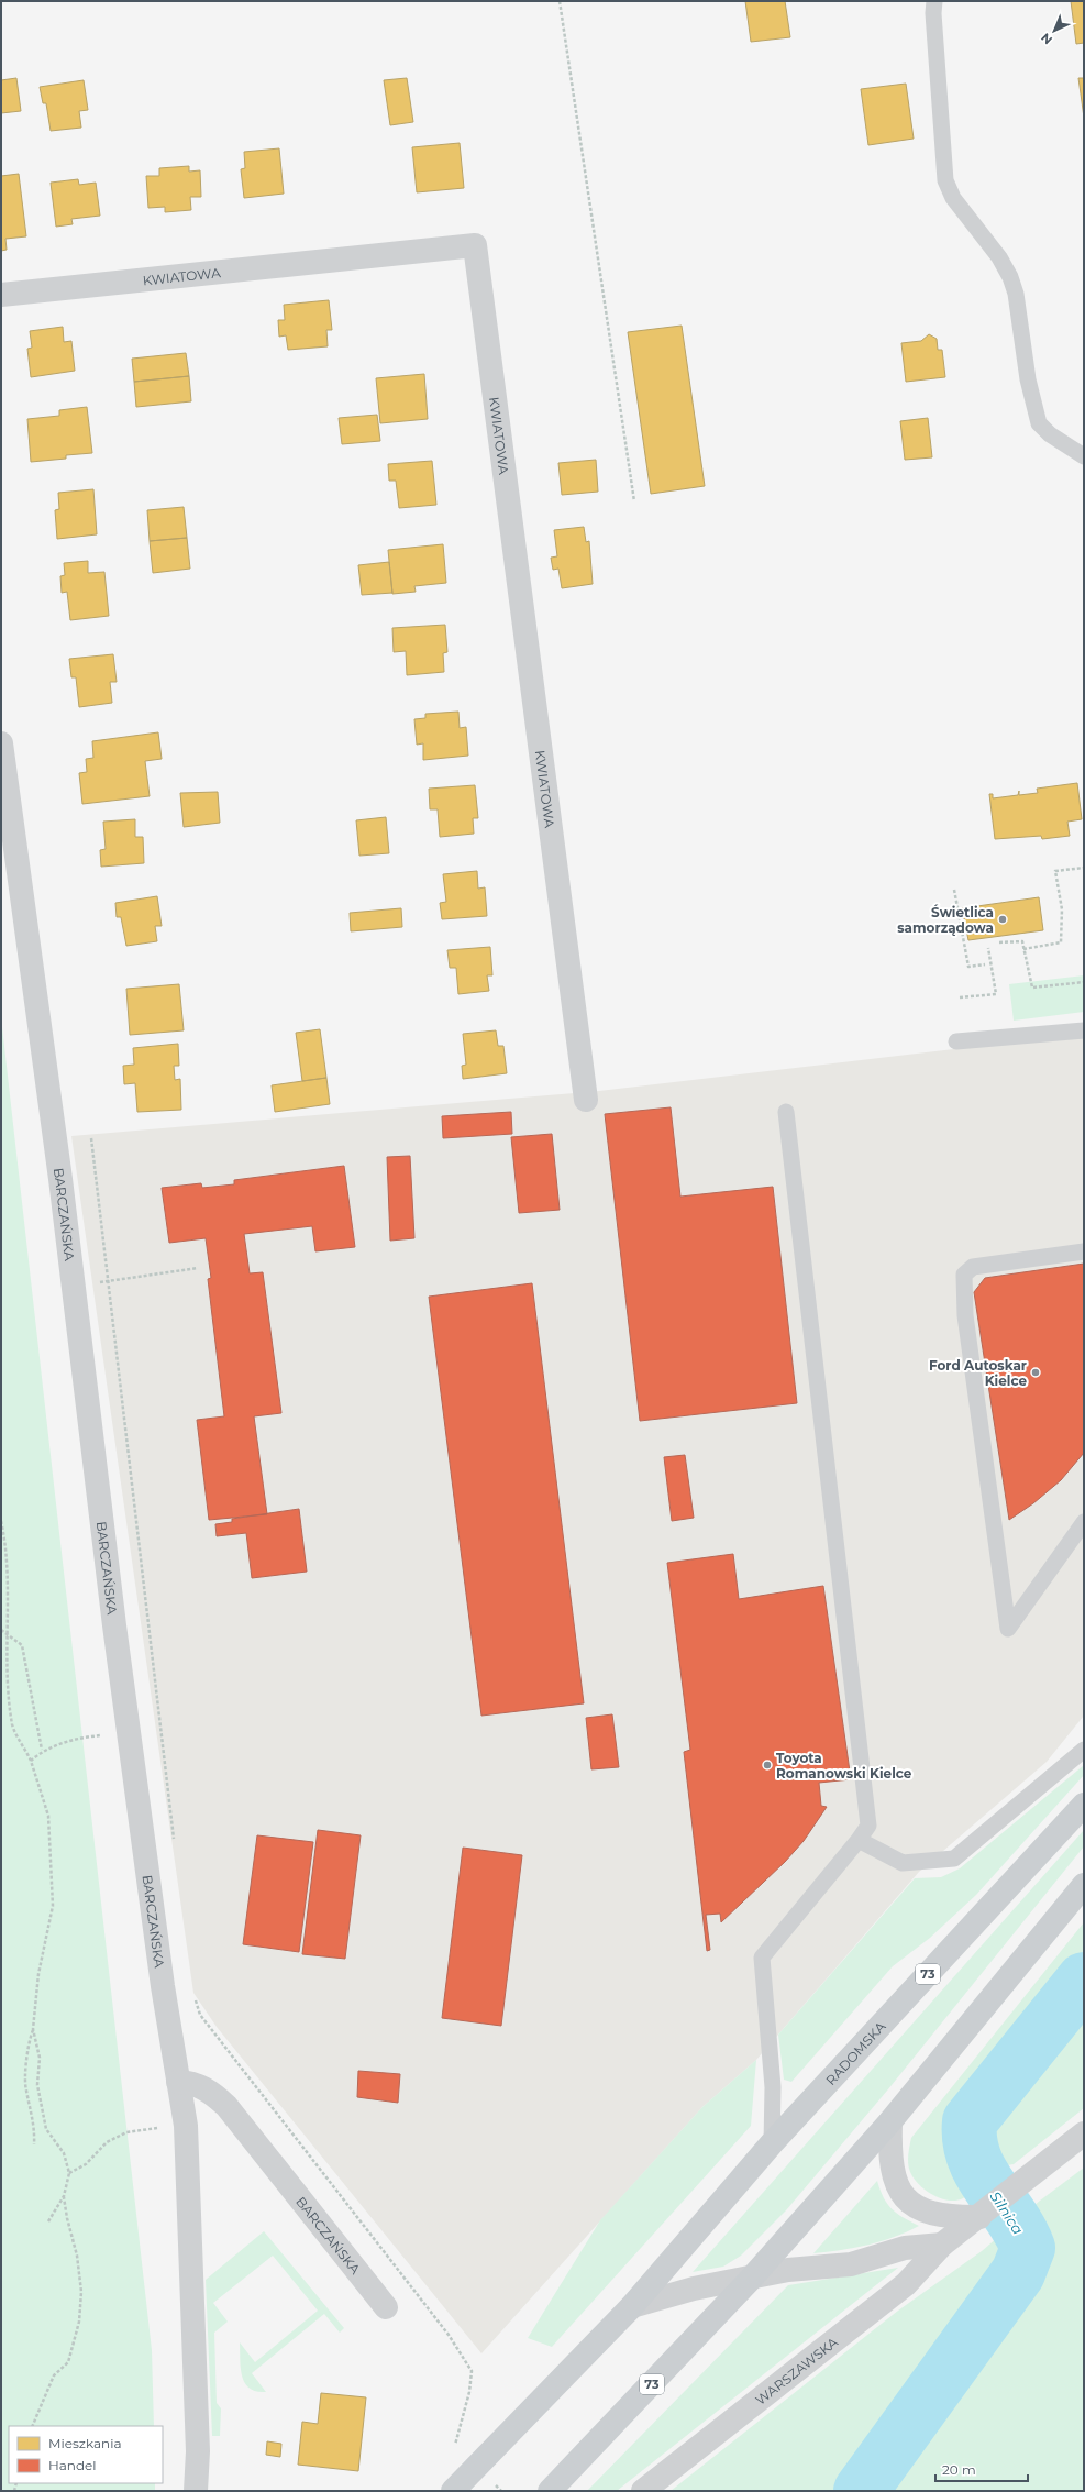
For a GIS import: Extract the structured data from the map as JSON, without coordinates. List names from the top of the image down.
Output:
{
  "streets": {
    "main road": ["73", "RADOMSKA"],
    "street": ["KWIATOWA", "BARCZAŃSKA", "WARSZAWSKA"]
  },
  "crossings": [
    ["73", "RADOMSKA"]
  ],
  "water": ["Silnica"],
  "places": ["Świetlica samorządowa", "Ford Autoskar Kielce", "Toyota Romanowski Kielce"],
  "legend": ["Mieszkania", "Handel"],
  "scale_bar": "20 m",
  "north": "bottom left"
}
